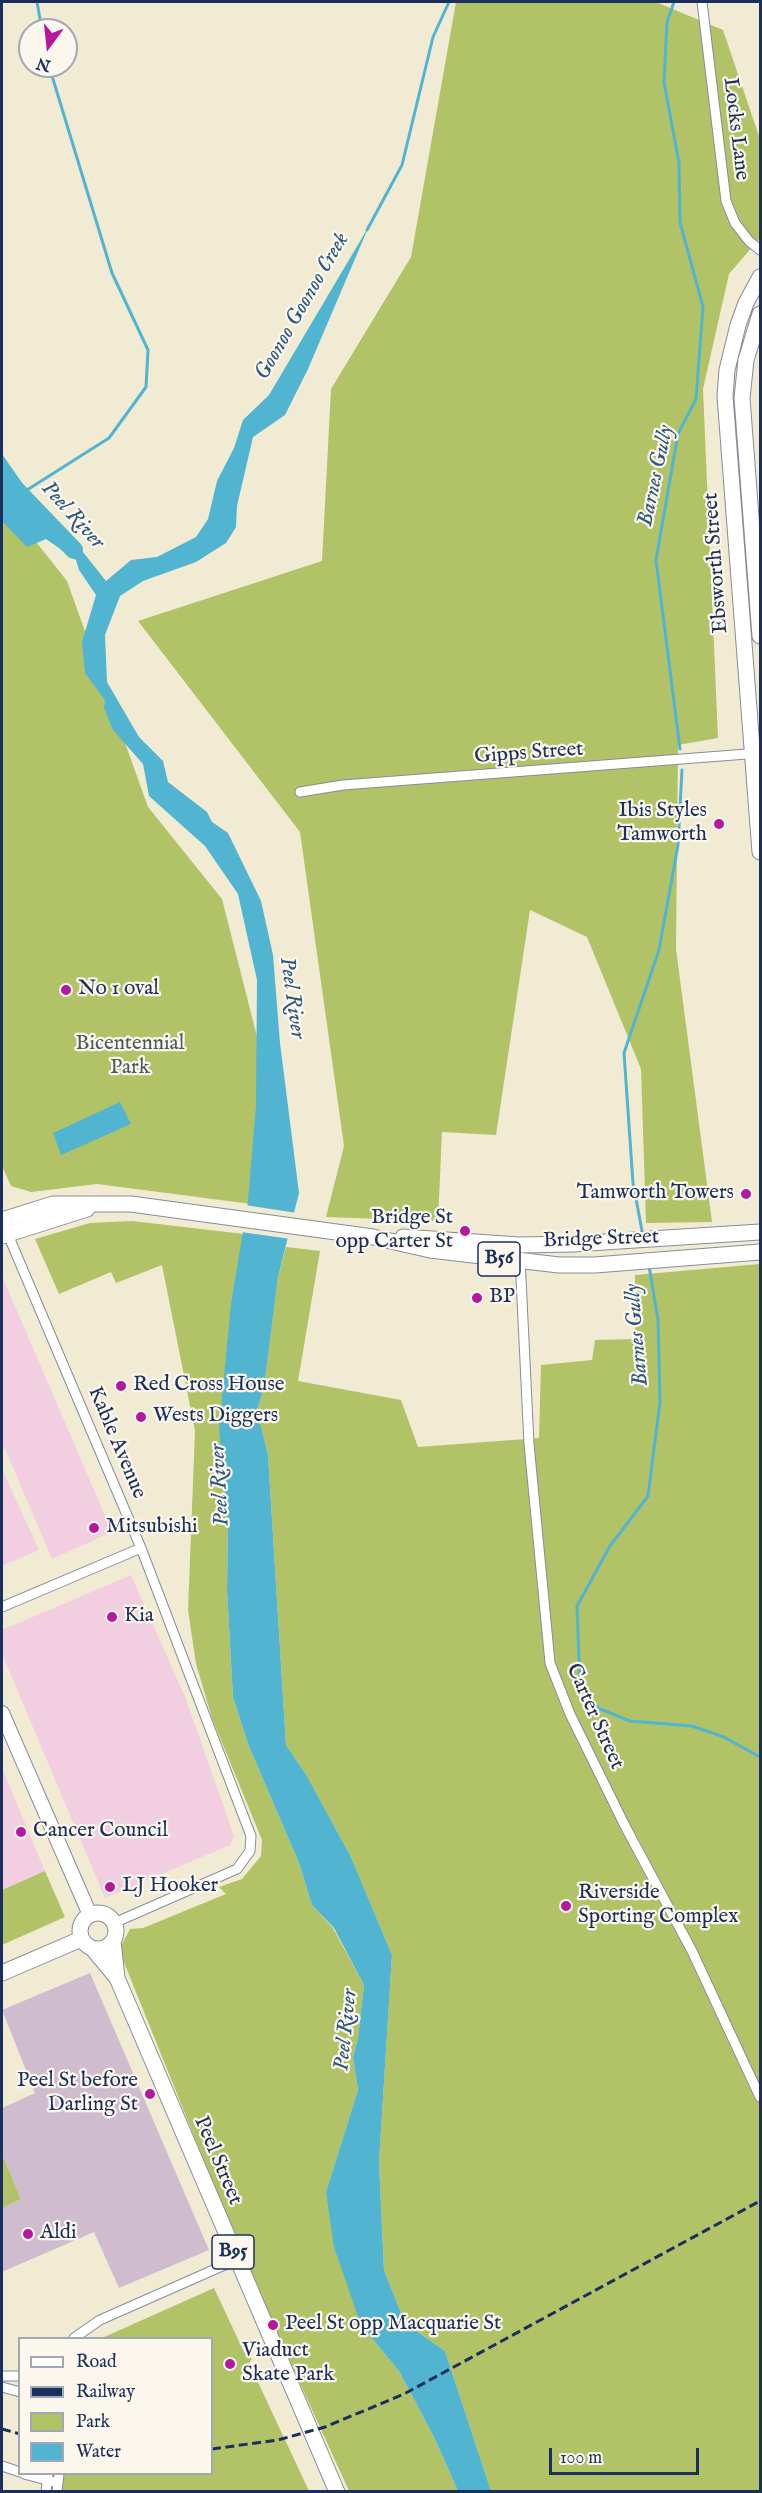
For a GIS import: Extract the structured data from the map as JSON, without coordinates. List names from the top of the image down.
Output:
{
  "streets": {
    "main road": [
      "Ebsworth Street",
      "Bridge Street",
      "B56",
      "Peel Street",
      "B95"
    ],
    "street": [
      "Locks Lane",
      "Gipps Street",
      "Kable Avenue",
      "Carter Street"
    ]
  },
  "crossings": [
    ["Ebsworth Street", "Gipps Street"],
    ["Bridge Street", "Kable Avenue"],
    ["Bridge Street", "Carter Street"],
    ["Kable Avenue", "Peel Street"],
    ["Kable Avenue", "B95"],
    ["Peel Street", "B95"]
  ],
  "water": ["Goonoo Goonoo Creek", "Barnes Gully", "Peel River"],
  "parks": ["Bicentennial Park"],
  "places": [
    "Ibis Styles Tamworth",
    "No 1 oval",
    "Tamworth Towers",
    "Bridge St opp Carter St",
    "BP",
    "Red Cross House",
    "Wests Diggers",
    "Mitsubishi",
    "Kia",
    "Cancer Council",
    "LJ Hooker",
    "Riverside Sporting Complex",
    "Peel St before Darling St",
    "Aldi",
    "Peel St opp Macquarie St",
    "Viaduct Skate Park"
  ],
  "legend": [
    "Road",
    "Railway",
    "Park",
    "Water"
  ],
  "scale_bar": "100 m",
  "north": "bottom"
}
